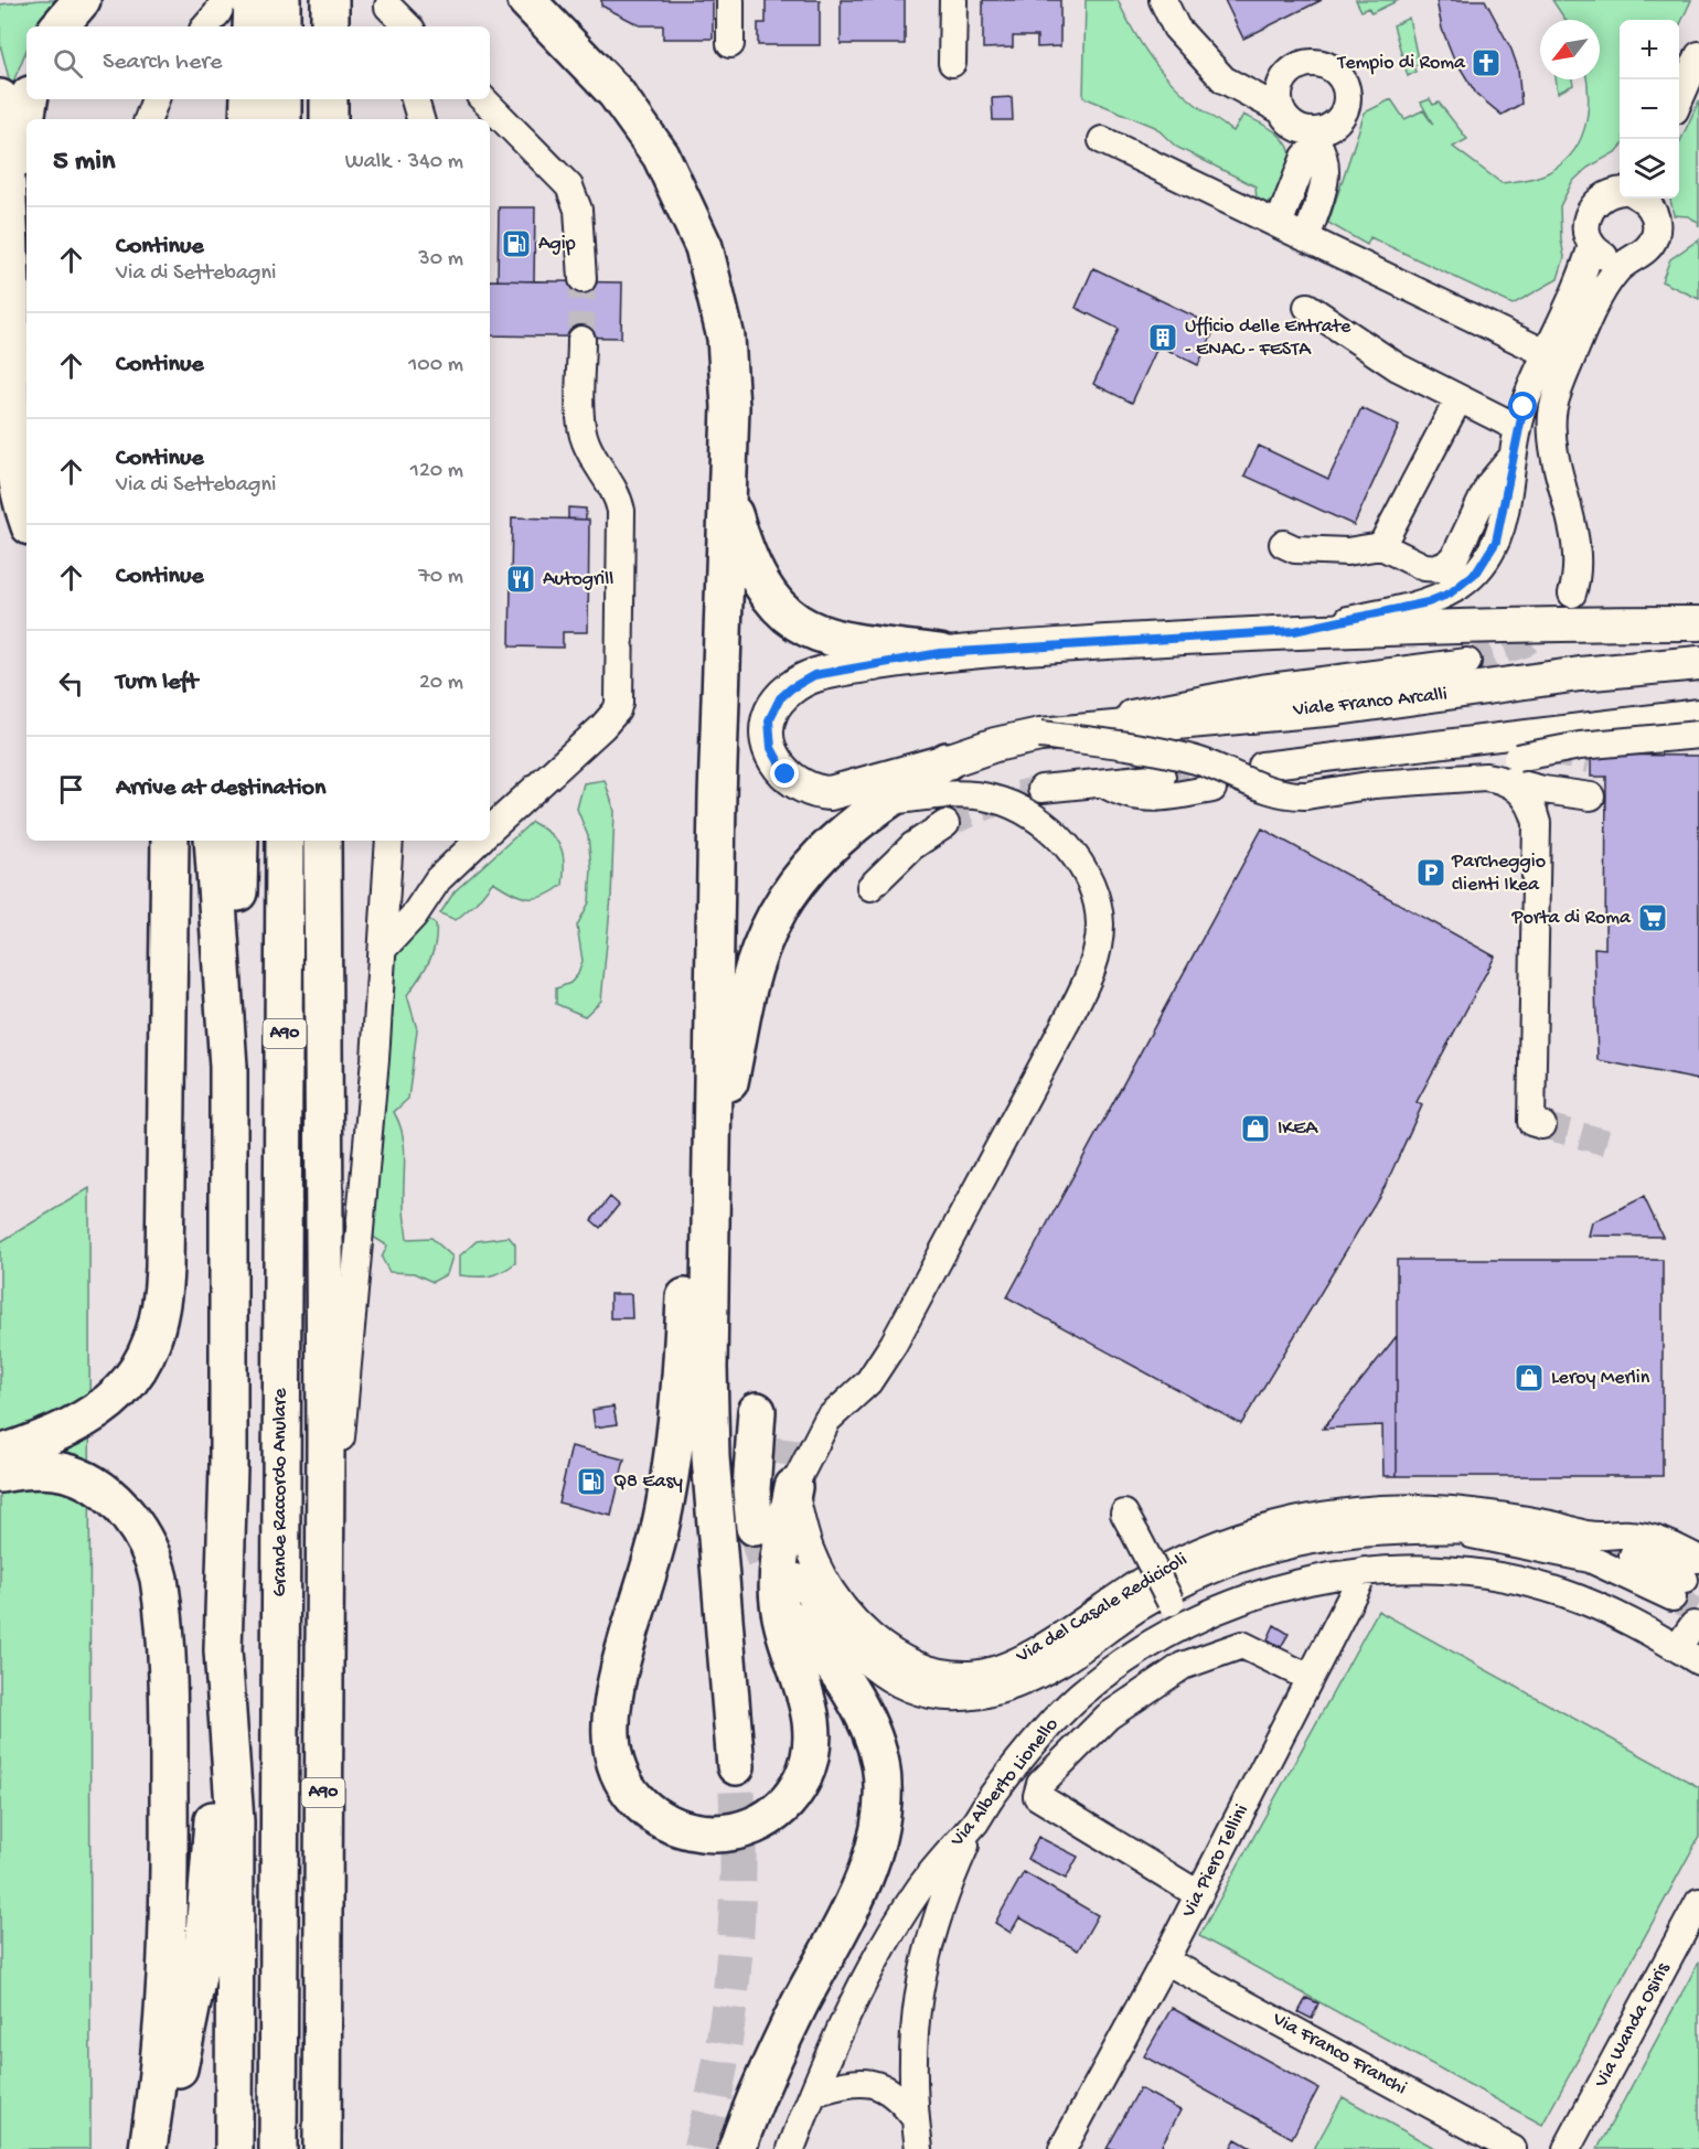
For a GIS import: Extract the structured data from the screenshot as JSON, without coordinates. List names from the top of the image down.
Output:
{
  "streets": {
    "highway": ["A90", "Grande Raccordo Anulare"],
    "main road": ["Viale Franco Arcalli"],
    "street": [
      "Via del Casale Redicicoli",
      "Via Alberto Lionello",
      "Via Piero Tellini",
      "Via Wanda Osiris",
      "Via Franco Franchi"
    ]
  },
  "crossings": [
    ["Via Alberto Lionello", "Via Piero Tellini"],
    ["Via Piero Tellini", "Via Franco Franchi"]
  ],
  "places": {
    "church": ["Tempio di Roma"],
    "fuel station": ["Agip", "Q8 Easy"],
    "building": ["Ufficio delle Entrate - ENAC - FESTA"],
    "restaurant": ["Autogrill"],
    "parking": ["Parcheggio clienti Ikea"],
    "supermarket": ["Porta di Roma"],
    "shop": ["IKEA", "Leroy Merlin"]
  },
  "north": "bottom left",
  "page": {
    "map_buttons": ["+", "−"],
    "search": "Search here",
    "heading": ["5 min", "Walk · 340 m"],
    "list": [
      ["Continue", "Via di Settebagni", "30 m"],
      ["Continue", "100 m"],
      ["Continue", "Via di Settebagni", "120 m"],
      ["Continue", "70 m"],
      ["Turn left", "20 m"],
      "Arrive at destination"
    ]
  }
}
